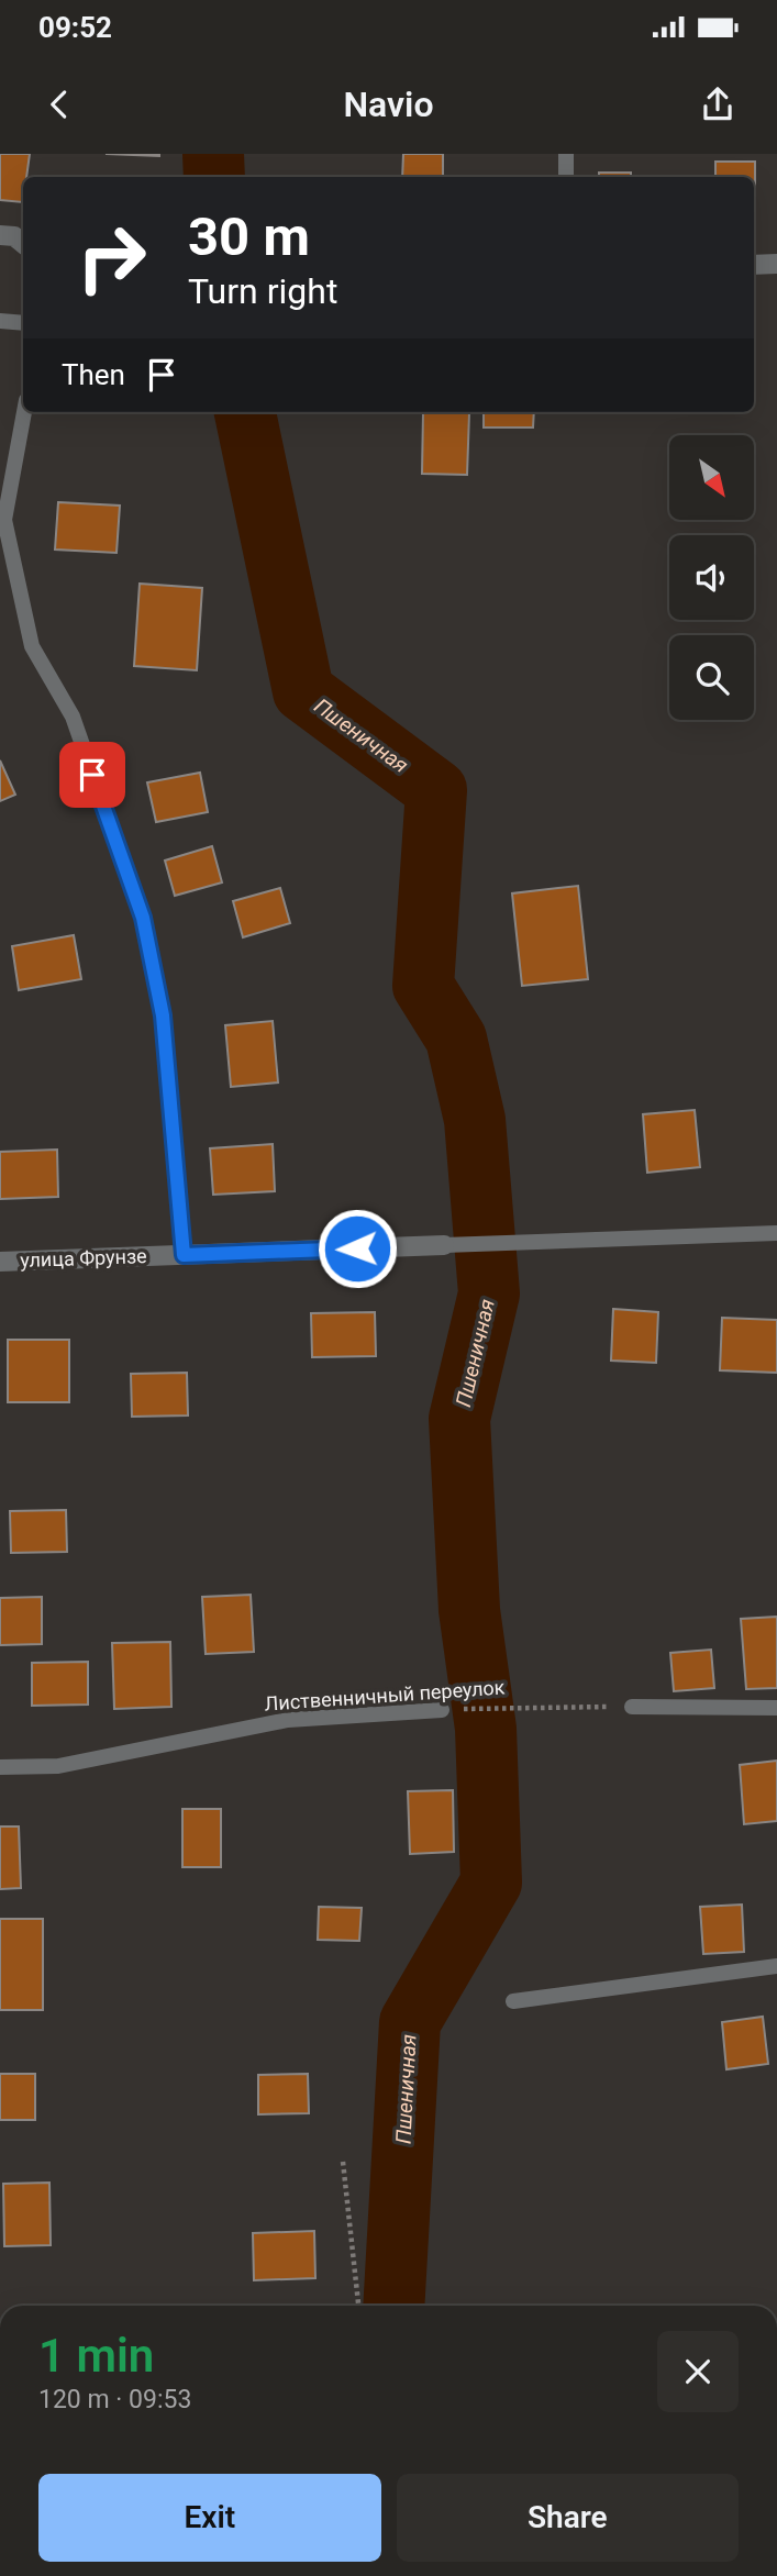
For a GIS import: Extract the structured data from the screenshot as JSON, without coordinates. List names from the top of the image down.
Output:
{
  "streets": {
    "street": ["улица Фрунзе"],
    "lane": ["Лиственничный переулок"]
  },
  "water": ["Пшеничная"],
  "north": "bottom right",
  "page": {
    "status": "09:52",
    "header": "Navio",
    "turn": ["30 m", "Turn right"],
    "then": "Then",
    "heading": ["1 min", "120 m · 09:53"],
    "buttons": ["Exit", "Share"]
  }
}
